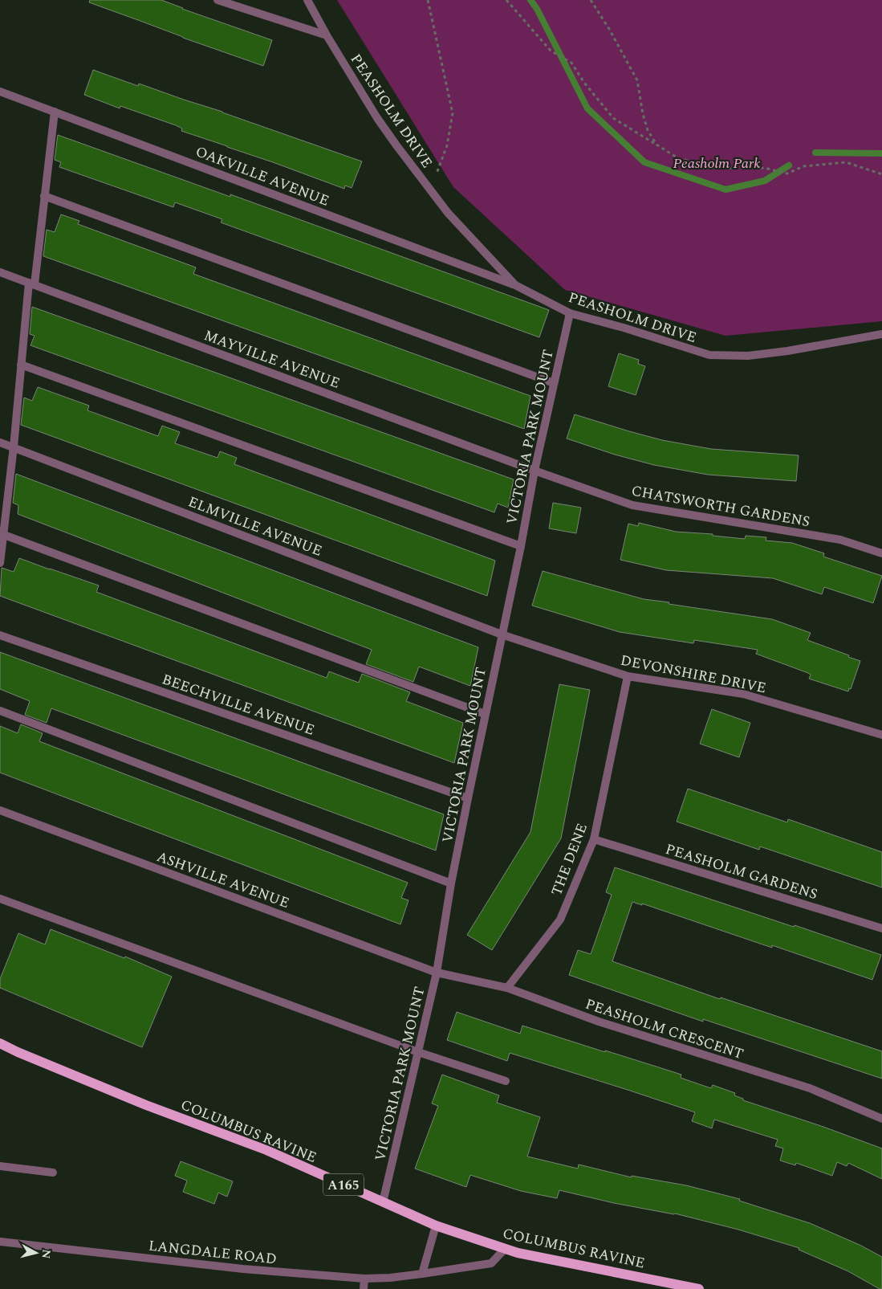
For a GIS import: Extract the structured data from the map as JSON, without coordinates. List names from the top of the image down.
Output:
{
  "streets": {
    "main road": ["COLUMBUS RAVINE", "A165"],
    "street": [
      "PEASHOLM DRIVE",
      "OAKVILLE AVENUE",
      "MAYVILLE AVENUE",
      "VICTORIA PARK MOUNT",
      "CHATSWORTH GARDENS",
      "ELMVILLE AVENUE",
      "DEVONSHIRE DRIVE",
      "BEECHVILLE AVENUE",
      "THE DENE",
      "PEASHOLM GARDENS",
      "ASHVILLE AVENUE",
      "PEASHOLM CRESCENT",
      "LANGDALE ROAD"
    ]
  },
  "crossings": [
    ["PEASHOLM DRIVE", "OAKVILLE AVENUE"],
    ["PEASHOLM DRIVE", "VICTORIA PARK MOUNT"],
    ["MAYVILLE AVENUE", "VICTORIA PARK MOUNT"],
    ["MAYVILLE AVENUE", "CHATSWORTH GARDENS"],
    ["VICTORIA PARK MOUNT", "CHATSWORTH GARDENS"],
    ["VICTORIA PARK MOUNT", "ELMVILLE AVENUE"],
    ["VICTORIA PARK MOUNT", "DEVONSHIRE DRIVE"],
    ["VICTORIA PARK MOUNT", "BEECHVILLE AVENUE"],
    ["VICTORIA PARK MOUNT", "ASHVILLE AVENUE"],
    ["VICTORIA PARK MOUNT", "PEASHOLM CRESCENT"],
    ["VICTORIA PARK MOUNT", "COLUMBUS RAVINE"],
    ["ELMVILLE AVENUE", "DEVONSHIRE DRIVE"],
    ["DEVONSHIRE DRIVE", "THE DENE"],
    ["THE DENE", "PEASHOLM GARDENS"],
    ["THE DENE", "PEASHOLM CRESCENT"],
    ["ASHVILLE AVENUE", "PEASHOLM CRESCENT"],
    ["COLUMBUS RAVINE", "LANGDALE ROAD"]
  ],
  "parks": ["Peasholm Park"],
  "north": "right"
}
